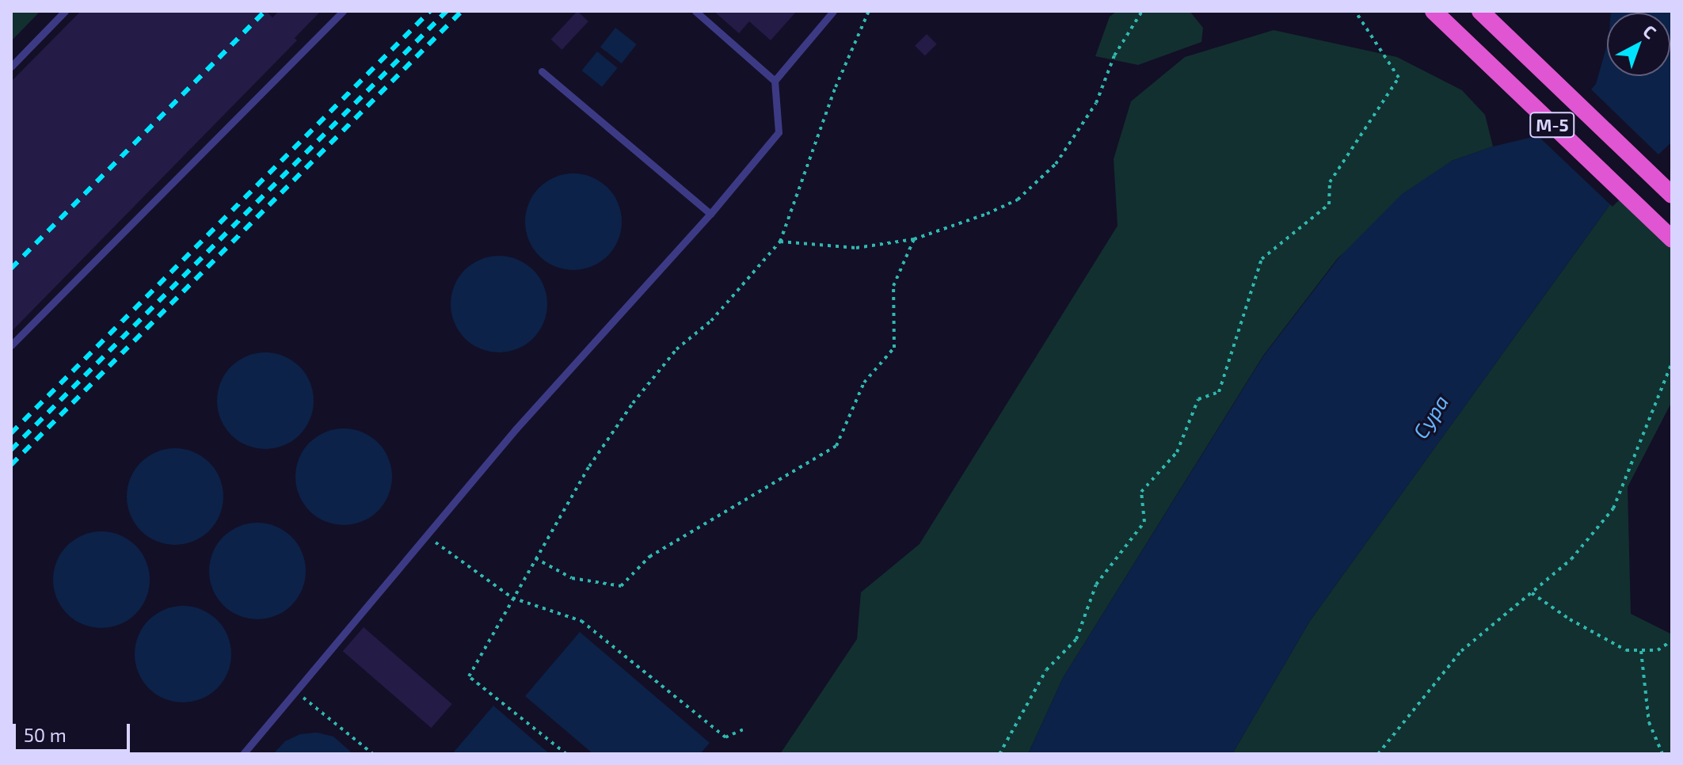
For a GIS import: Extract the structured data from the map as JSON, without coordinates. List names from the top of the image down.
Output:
{
  "streets": {
    "highway": ["М-5"]
  },
  "water": ["Сура"],
  "scale_bar": "50 m",
  "north": "top right"
}
